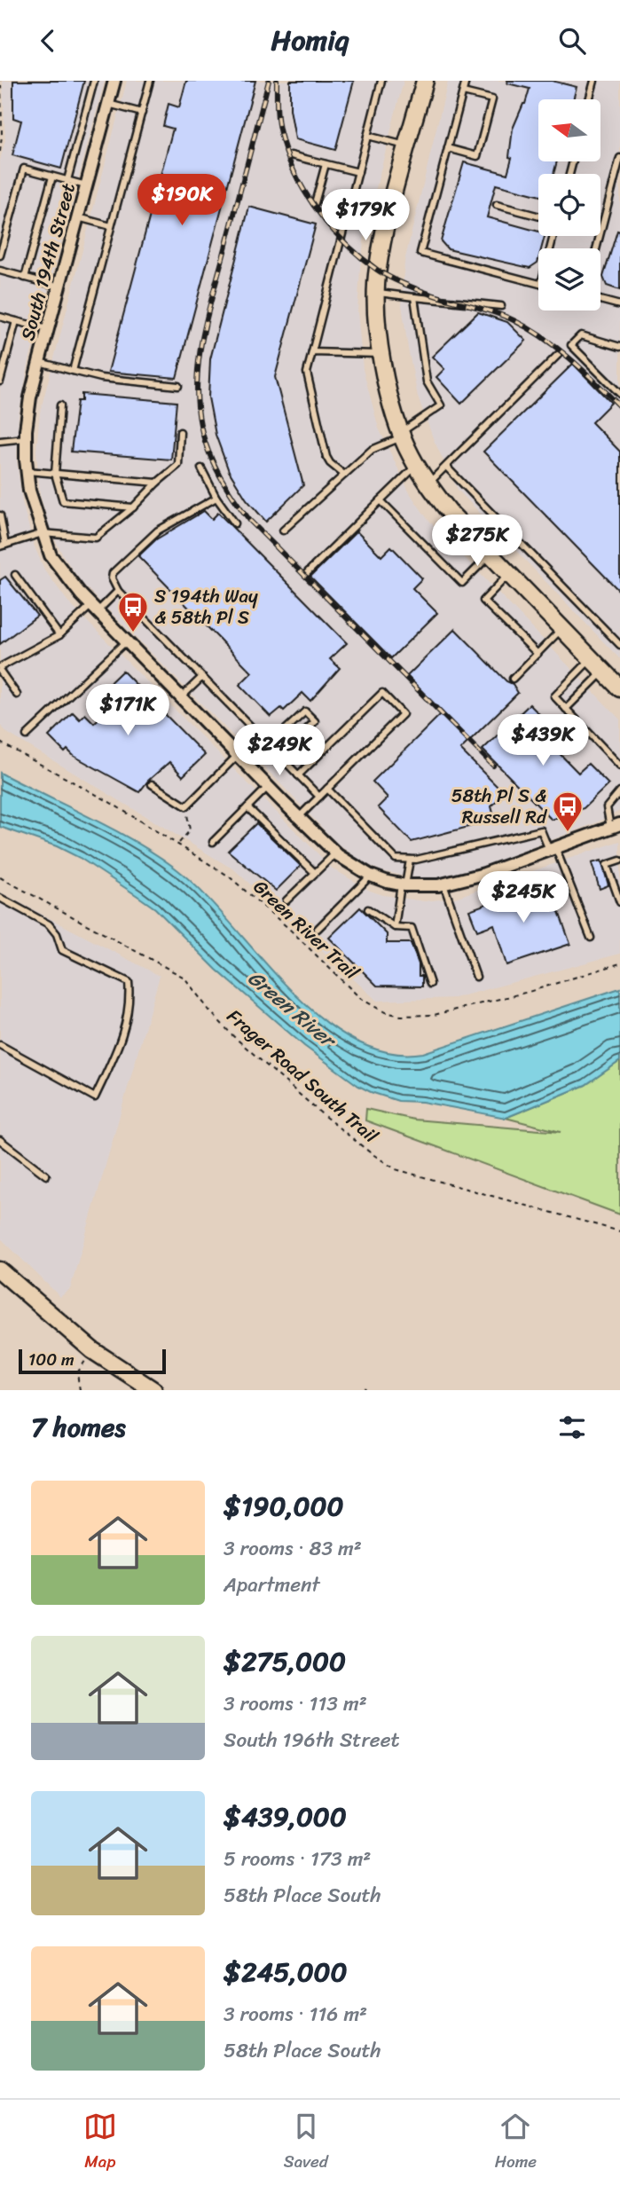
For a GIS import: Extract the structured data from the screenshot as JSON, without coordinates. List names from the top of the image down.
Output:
{
  "streets": {
    "street": ["South 194th Street"],
    "path": ["Green River Trail", "Frager Road South Trail"]
  },
  "water": ["Green River"],
  "places": {
    "bus stop": ["S 194th Way & 58th Pl S", "58th Pl S & Russell Rd"]
  },
  "scale_bar": "100 m",
  "north": "left",
  "page": {
    "header": "Homiq",
    "price": [
      "$190K",
      "$179K",
      "$275K",
      "$171K",
      "$439K",
      "$249K",
      "$245K"
    ],
    "scale": "100 m",
    "heading": "7 homes",
    "list": [
      {
        "name": "$190,000",
        "note": "3 rooms · 83 m² · Apartment"
      },
      {
        "name": "$275,000",
        "note": "3 rooms · 113 m² · South 196th Street"
      },
      {
        "name": "$439,000",
        "note": "5 rooms · 173 m² · 58th Place South"
      },
      {
        "name": "$245,000",
        "note": "3 rooms · 116 m² · 58th Place South"
      }
    ],
    "tabs": ["Map", "Saved", "Home"]
  }
}
